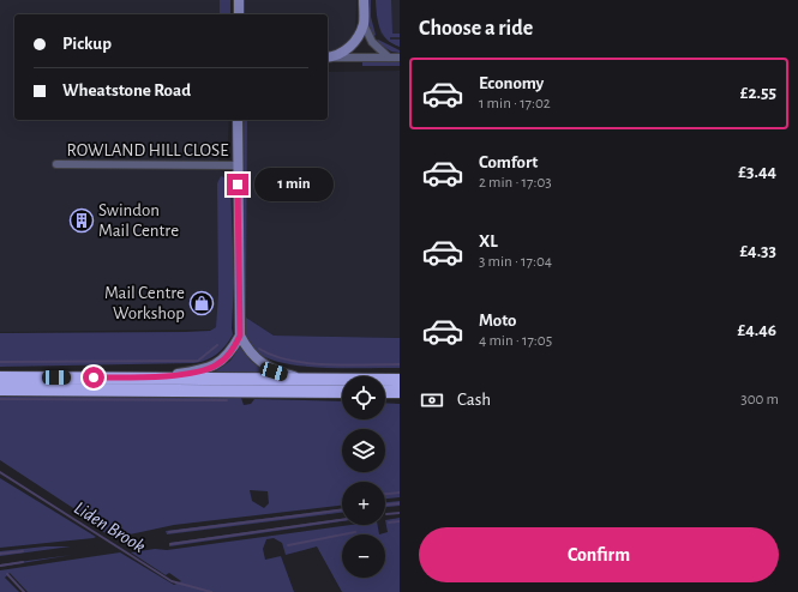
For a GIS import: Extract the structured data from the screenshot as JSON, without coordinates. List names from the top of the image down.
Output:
{
  "streets": {
    "street": ["ROWLAND HILL CLOSE"]
  },
  "water": ["Liden Brook"],
  "places": {
    "building": ["Swindon Mail Centre"],
    "shop": ["Mail Centre Workshop"]
  },
  "page": {
    "heading": "Choose a ride",
    "banner": ["Pickup", "Wheatstone Road"],
    "list": [
      {
        "name": "Economy",
        "note": "1 min · 17:02",
        "value": "£2.55"
      },
      {
        "name": "Comfort",
        "note": "2 min · 17:03",
        "value": "£3.44"
      },
      {
        "name": "XL",
        "note": "3 min · 17:04",
        "value": "£4.33"
      },
      {
        "name": "Moto",
        "note": "4 min · 17:05",
        "value": "£4.46"
      }
    ],
    "bubble": "1 min",
    "pay": ["Cash", "300 m"],
    "map_buttons": ["+", "−"],
    "buttons": "Confirm"
  }
}
